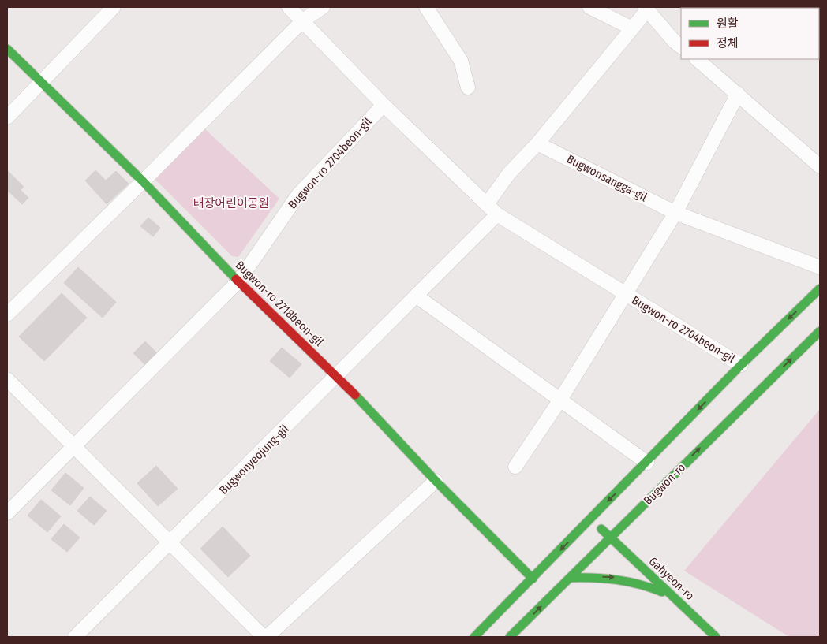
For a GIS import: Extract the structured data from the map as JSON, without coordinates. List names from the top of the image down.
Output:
{
  "streets": {
    "street": [
      "Bugwon-ro 2704beon-gil",
      "Bugwonsangga-gil",
      "Bugwon-ro 2718beon-gil",
      "Bugwonyeojung-gil",
      "Bugwon-ro",
      "Gahyeon-ro"
    ]
  },
  "crossings": [
    ["Bugwon-ro 2704beon-gil", "Bugwon-ro 2718beon-gil"],
    ["Bugwon-ro 2718beon-gil", "Bugwonyeojung-gil"],
    ["Bugwon-ro", "Gahyeon-ro"]
  ],
  "parks": ["태장어린이공원"],
  "legend": ["원활", "정체"]
}
